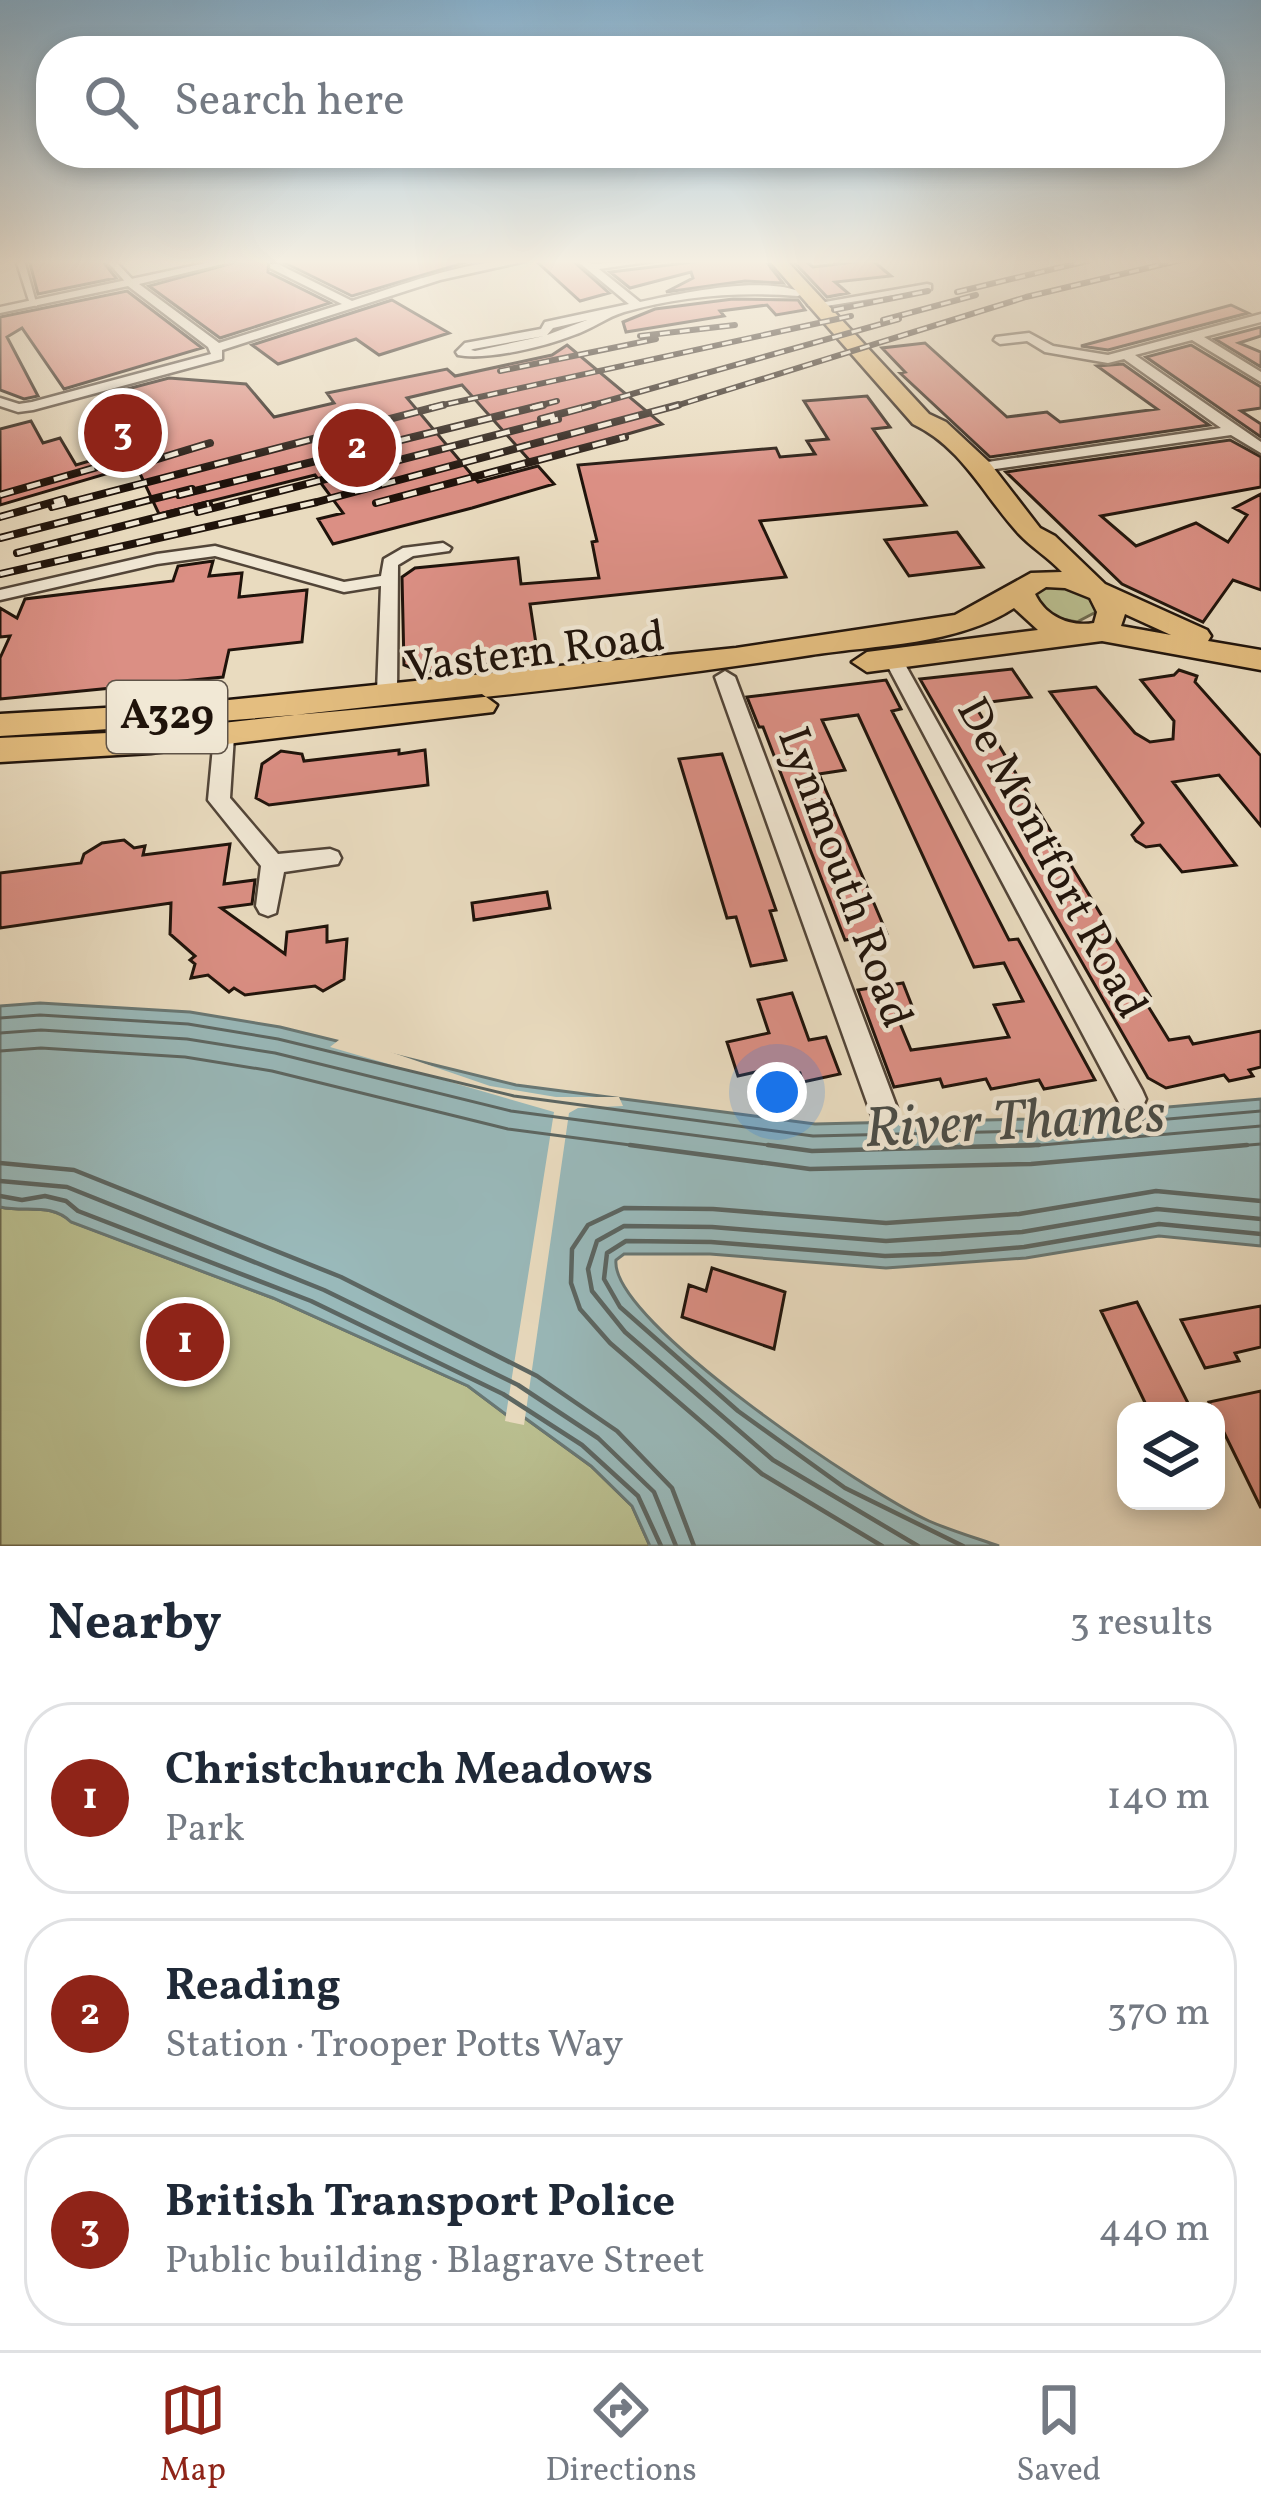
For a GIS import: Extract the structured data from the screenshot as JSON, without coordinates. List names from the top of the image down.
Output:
{
  "streets": {
    "main road": ["Vastern Road", "A329"],
    "street": ["De Montfort Road", "Lynmouth Road"]
  },
  "crossings": [
    ["Vastern Road", "De Montfort Road"],
    ["Vastern Road", "Lynmouth Road"]
  ],
  "water": ["River Thames"],
  "page": {
    "search": "Search here",
    "pins": ["3", "2", "1"],
    "heading": ["Nearby", "3 results"],
    "list": [
      {
        "mark": "1",
        "name": "Christchurch Meadows",
        "note": "Park",
        "value": "140 m"
      },
      {
        "mark": "2",
        "name": "Reading",
        "note": "Station · Trooper Potts Way",
        "value": "370 m"
      },
      {
        "mark": "3",
        "name": "British Transport Police",
        "note": "Public building · Blagrave Street",
        "value": "440 m"
      }
    ],
    "nav": ["Map", "Directions", "Saved"]
  }
}
